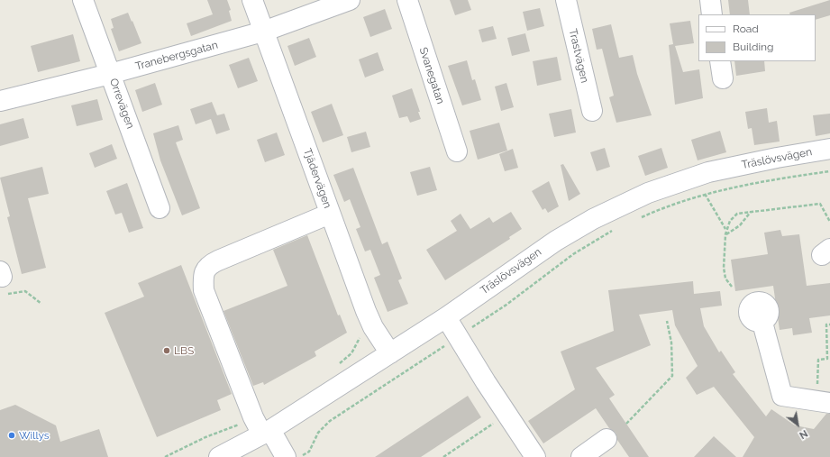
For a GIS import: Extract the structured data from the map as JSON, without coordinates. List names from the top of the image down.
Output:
{
  "streets": {
    "street": [
      "Tranebergsgatan",
      "Trastvägen",
      "Svanegatan",
      "Orrevägen",
      "Träslövsvägen",
      "Tjädervägen"
    ]
  },
  "crossings": [
    ["Tranebergsgatan", "Orrevägen"],
    ["Tranebergsgatan", "Tjädervägen"],
    ["Träslövsvägen", "Tjädervägen"]
  ],
  "places": ["LBS", "Willys"],
  "legend": ["Road", "Building"],
  "north": "bottom right"
}
